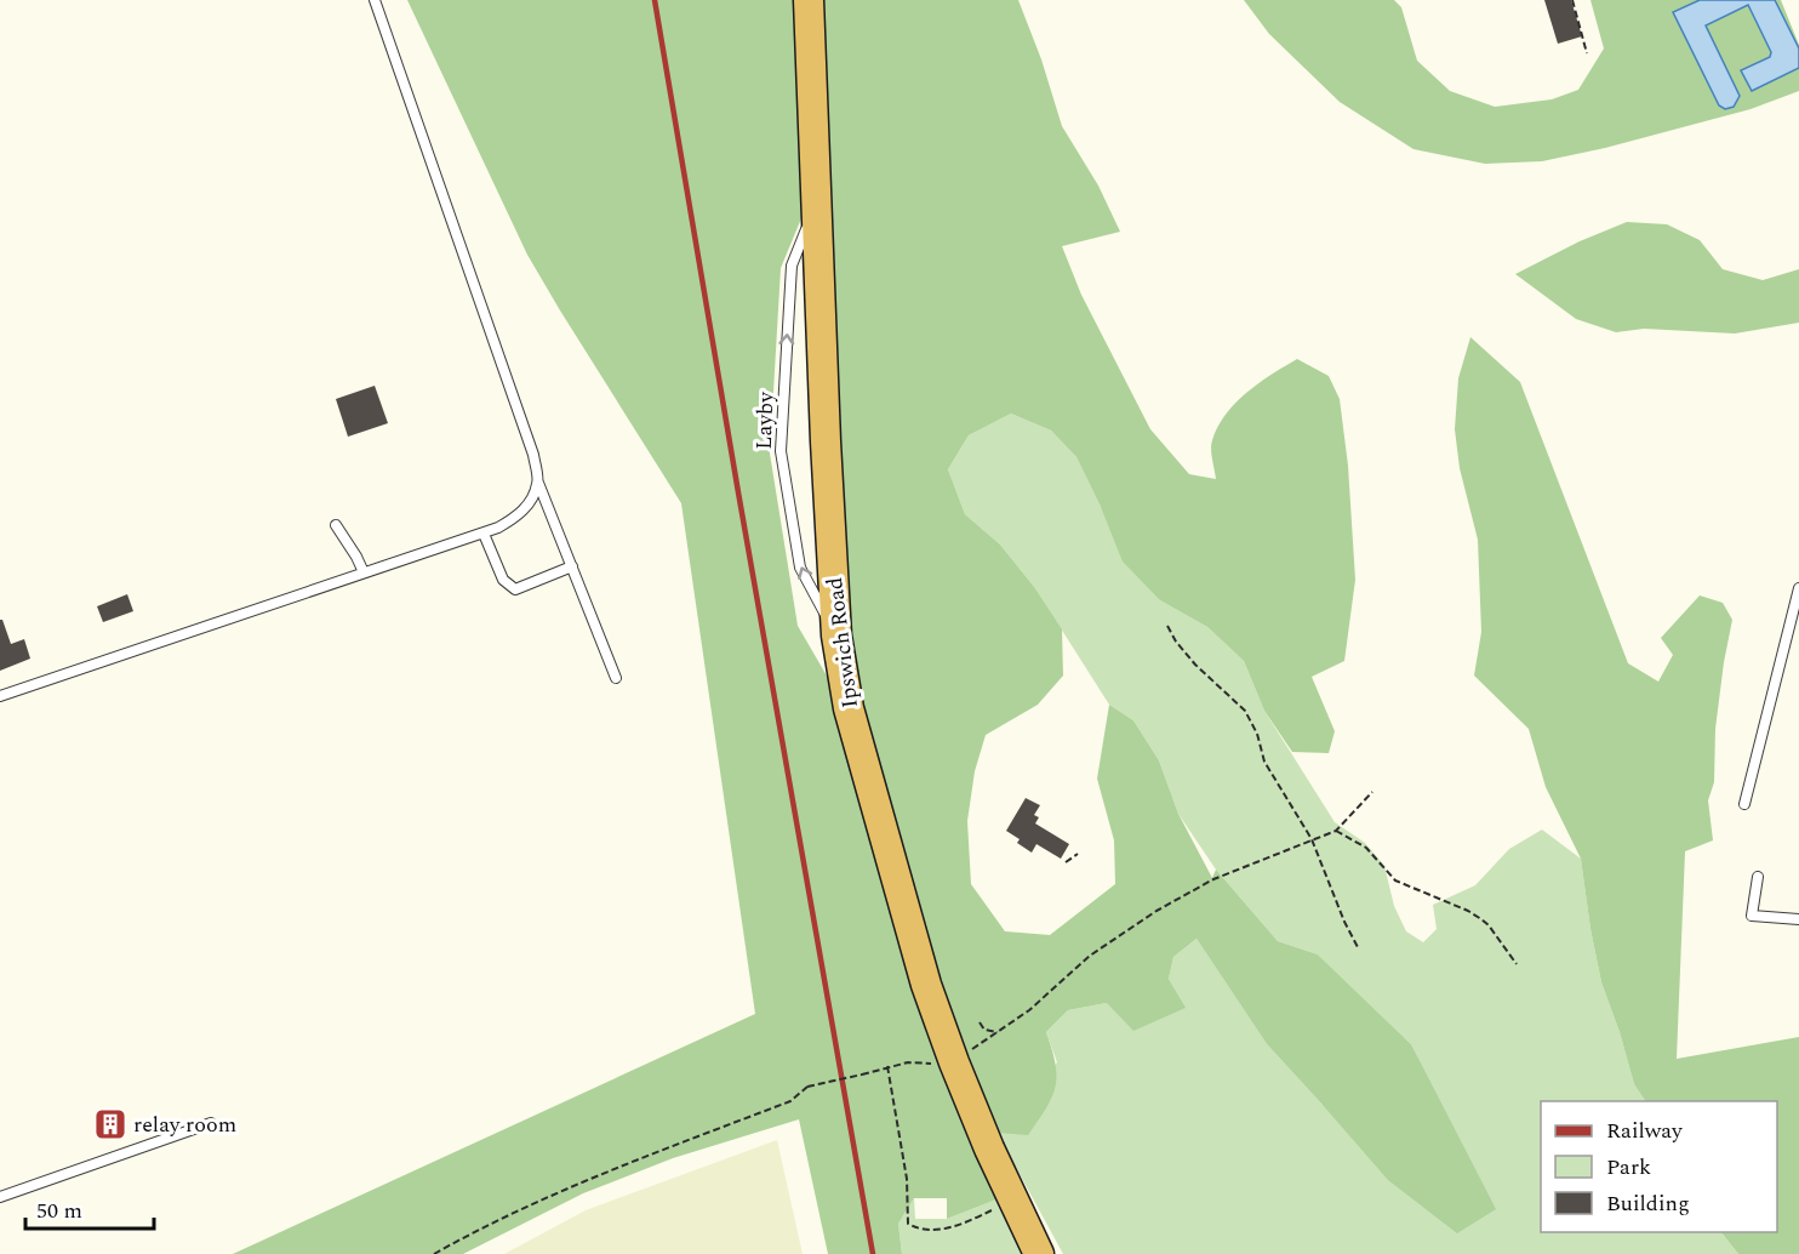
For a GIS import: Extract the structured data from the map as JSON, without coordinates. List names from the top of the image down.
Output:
{
  "streets": {
    "highway": ["Ipswich Road"],
    "lane": ["Layby"]
  },
  "crossings": [
    ["Layby", "Ipswich Road"]
  ],
  "one_way": ["Layby"],
  "places": {
    "building": ["relay room"]
  },
  "legend": ["Railway", "Park", "Building"],
  "scale_bar": "50 m"
}
